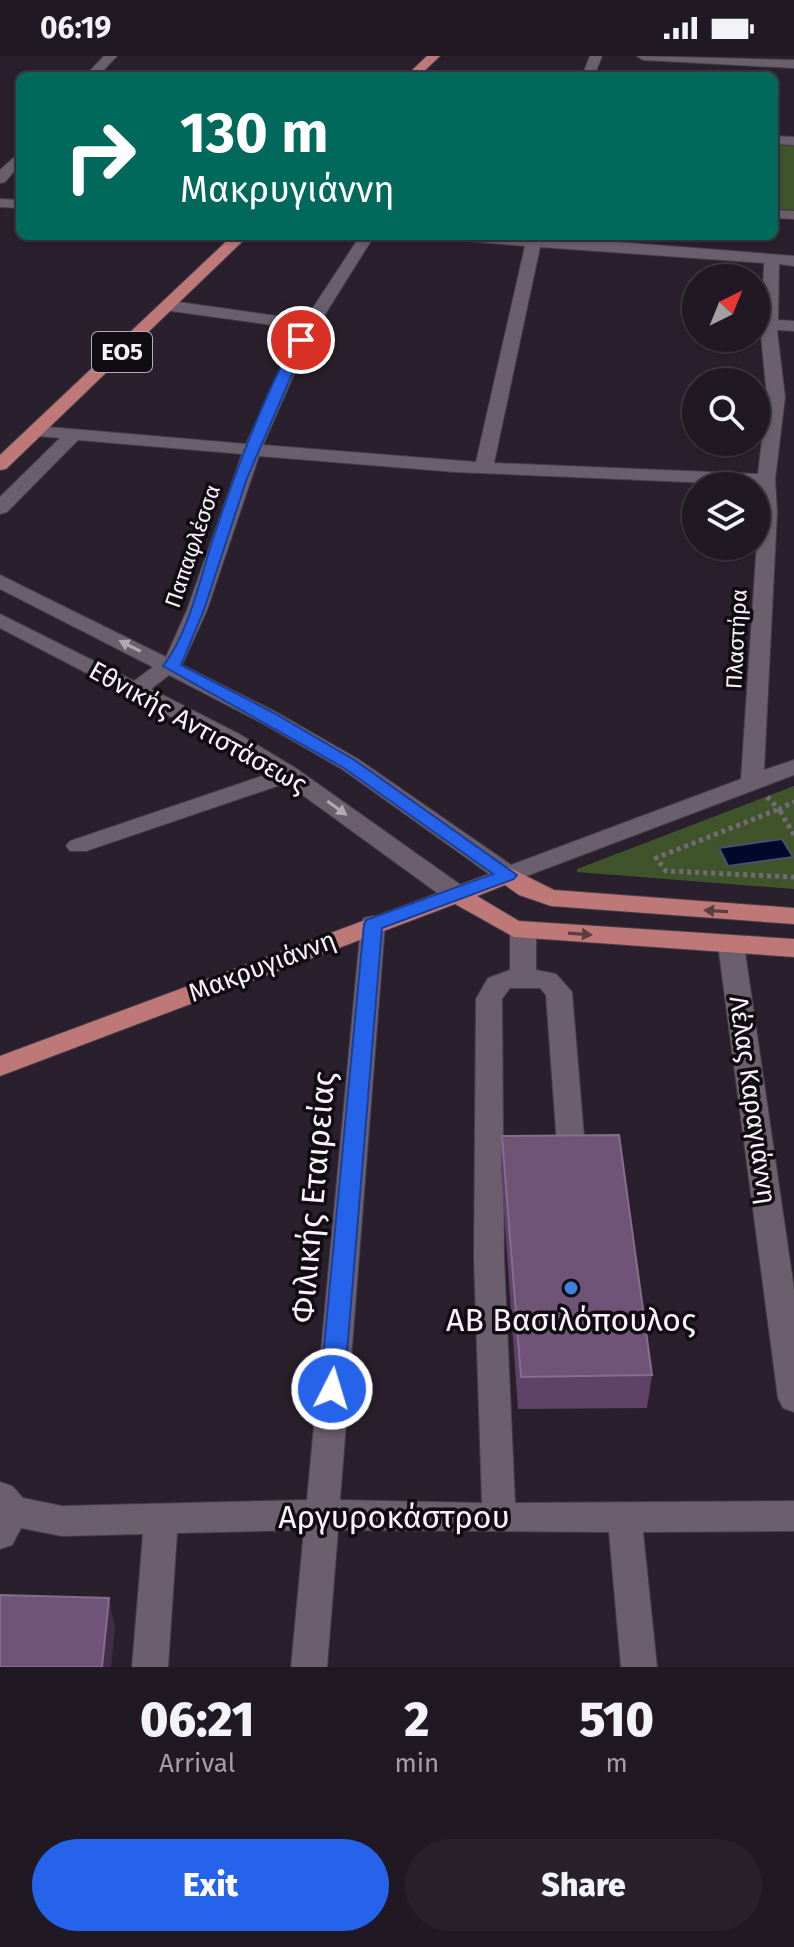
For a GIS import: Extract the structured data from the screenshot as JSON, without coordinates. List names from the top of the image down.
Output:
{
  "streets": {
    "main road": ["ΕΟ5", "Εθνικής Αντιστάσεως", "Μακρυγιάννη"],
    "street": [
      "Παπαφλέσσα",
      "Πλαστήρα",
      "Λέλας Καραγιάννη",
      "Φιλικής Εταιρείας",
      "Αργυροκάστρου"
    ]
  },
  "crossings": [
    ["Παπαφλέσσα", "Εθνικής Αντιστάσεως"],
    ["Πλαστήρα", "Μακρυγιάννη"],
    ["Εθνικής Αντιστάσεως", "Μακρυγιάννη"],
    ["Εθνικής Αντιστάσεως", "Λέλας Καραγιάννη"],
    ["Μακρυγιάννη", "Φιλικής Εταιρείας"],
    ["Φιλικής Εταιρείας", "Αργυροκάστρου"]
  ],
  "places": ["ΑΒ Βασιλόπουλος"],
  "north": "top right",
  "page": {
    "status": "06:19",
    "turn": ["130 m", "Μακρυγιάννη"],
    "eta": [
      "06:21",
      "Arrival",
      "2",
      "min",
      "510",
      "m"
    ],
    "buttons": ["Exit", "Share"]
  }
}
